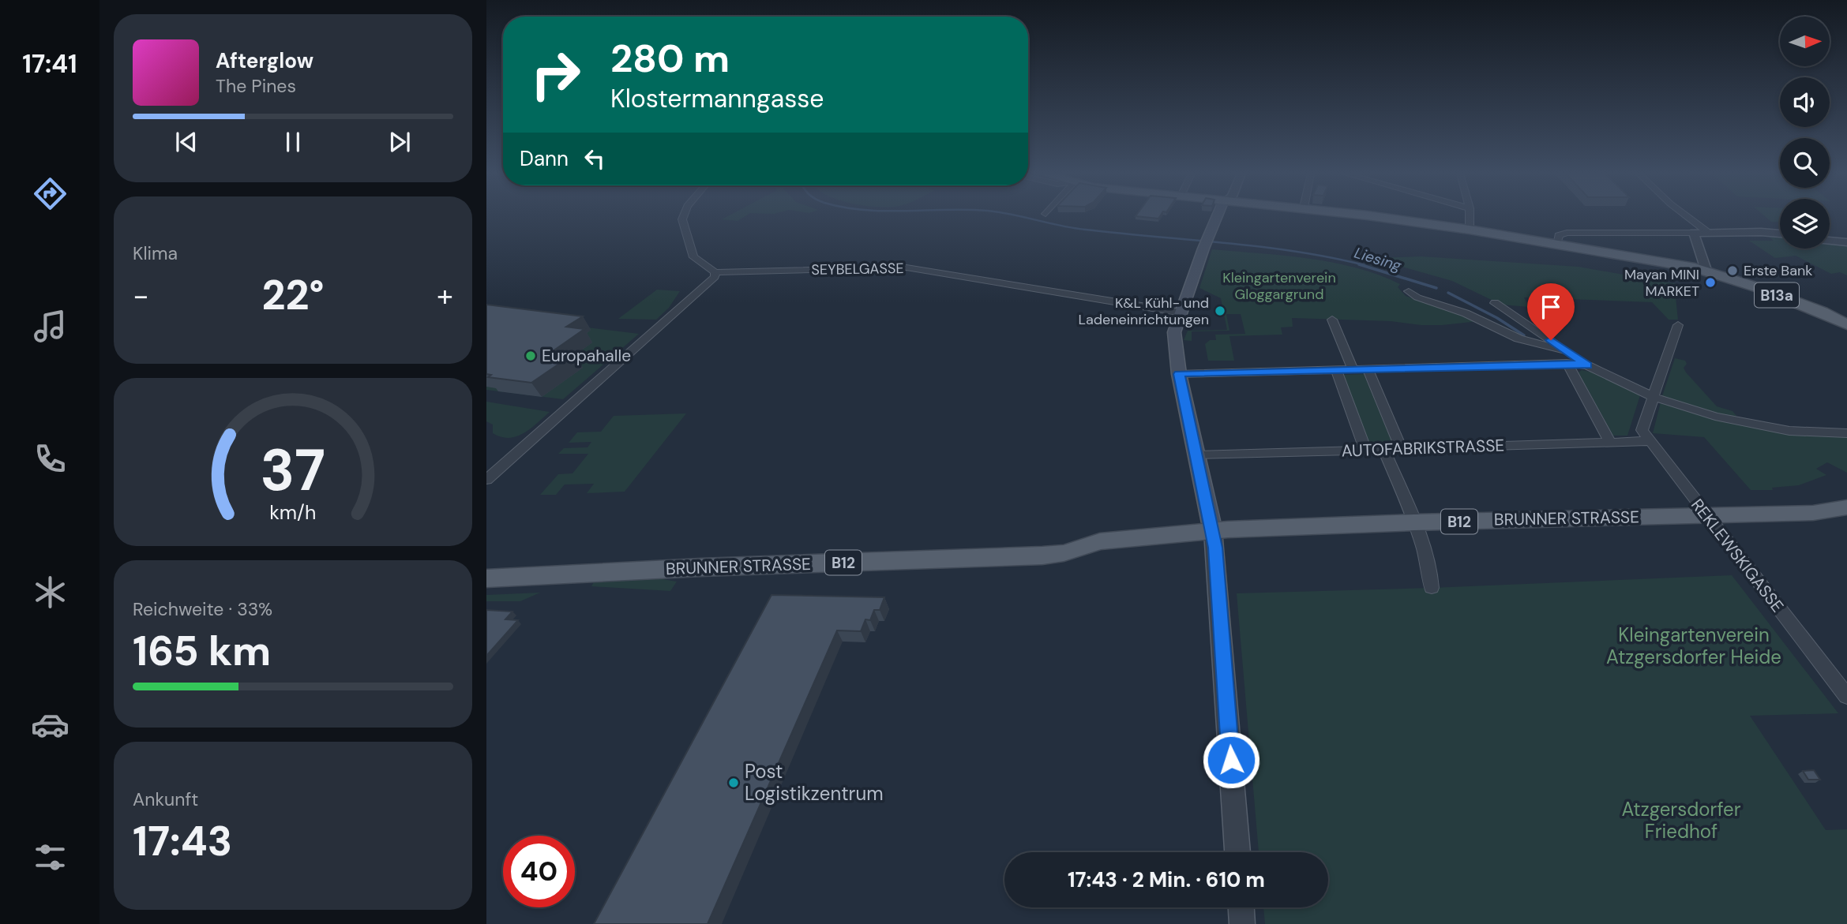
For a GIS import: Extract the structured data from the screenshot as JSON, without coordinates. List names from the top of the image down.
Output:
{
  "streets": {
    "main road": ["B13a", "BRUNNER STRASSE", "B12"],
    "street": ["SEYBELGASSE", "AUTOFABRIKSTRASSE", "REKLEWSKIGASSE"]
  },
  "crossings": [
    ["AUTOFABRIKSTRASSE", "REKLEWSKIGASSE"],
    ["BRUNNER STRASSE", "REKLEWSKIGASSE"]
  ],
  "water": ["Liesing"],
  "parks": ["Kleingartenverein Gloggargrund", "Kleingartenverein Atzgersdorfer Heide", "Atzgersdorfer Friedhof"],
  "places": [
    "Erste Bank",
    "Mayan MINI MARKET",
    "K&L Kühl- und Ladeneinrichtungen",
    "Europahalle",
    "Post Logistikzentrum"
  ],
  "north": "right",
  "page": {
    "tabs": "17:41",
    "turn": ["280 m", "Klostermanngasse"],
    "song": ["Afterglow", "The Pines"],
    "then": "Dann",
    "tile": [
      "Klima",
      ["Reichweite · 33%", "165 km"],
      ["Ankunft", "17:43"]
    ],
    "heat": ["−", "22°", "+"],
    "limit": "40",
    "trip": "17:43 · 2 Min. · 610 m",
    "gauge": ["37", "km/h"]
  }
}
